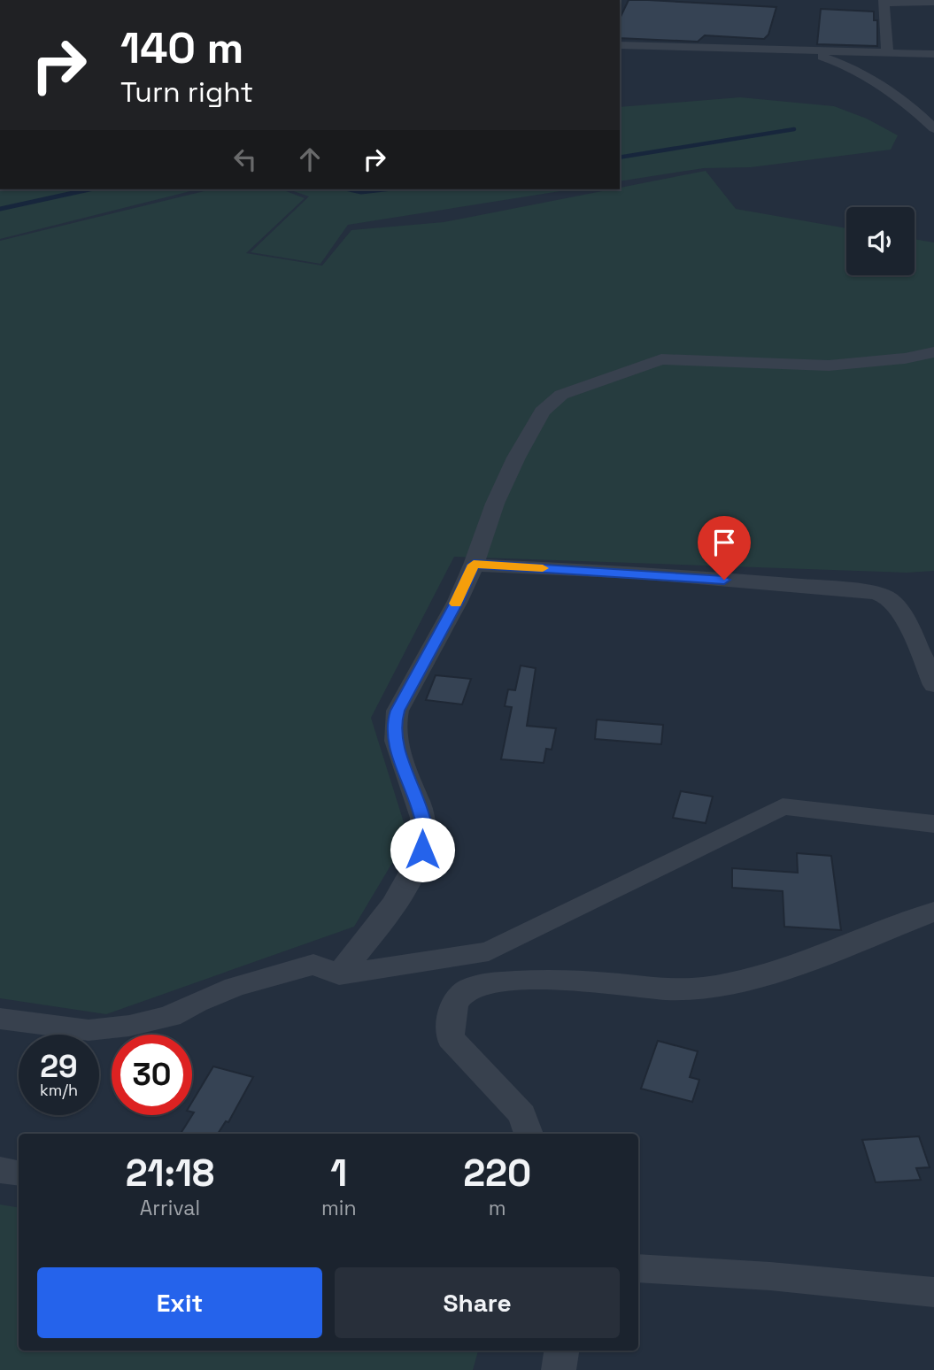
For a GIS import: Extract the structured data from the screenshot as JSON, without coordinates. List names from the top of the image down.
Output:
{
  "page": {
    "turn": ["140 m", "Turn right"],
    "speed": "29 km/h",
    "limit": "30",
    "eta": [
      "21:18",
      "Arrival",
      "1",
      "min",
      "220",
      "m"
    ],
    "buttons": ["Exit", "Share"]
  }
}
